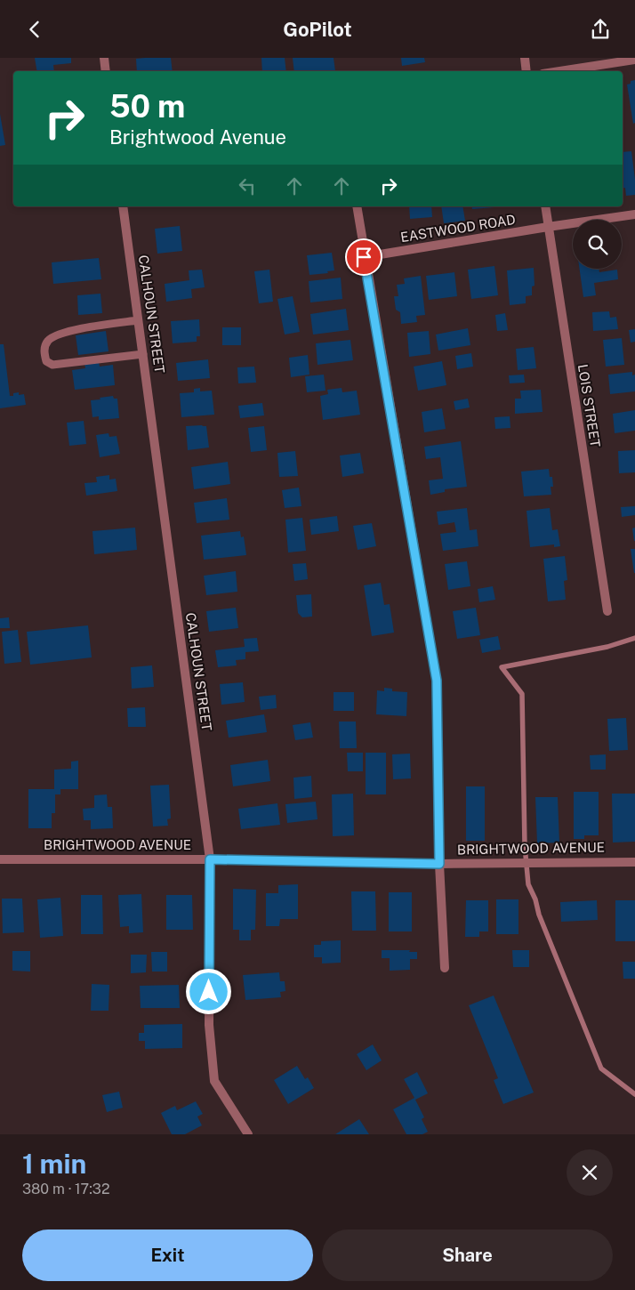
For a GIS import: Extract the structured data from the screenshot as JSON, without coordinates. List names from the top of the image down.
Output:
{
  "streets": {
    "street": [
      "EASTWOOD ROAD",
      "CALHOUN STREET",
      "LOIS STREET",
      "BRIGHTWOOD AVENUE"
    ]
  },
  "crossings": [
    ["EASTWOOD ROAD", "LOIS STREET"],
    ["CALHOUN STREET", "BRIGHTWOOD AVENUE"]
  ],
  "page": {
    "header": "GoPilot",
    "turn": ["50 m", "Brightwood Avenue"],
    "heading": ["1 min", "380 m · 17:32"],
    "buttons": ["Exit", "Share"]
  }
}
